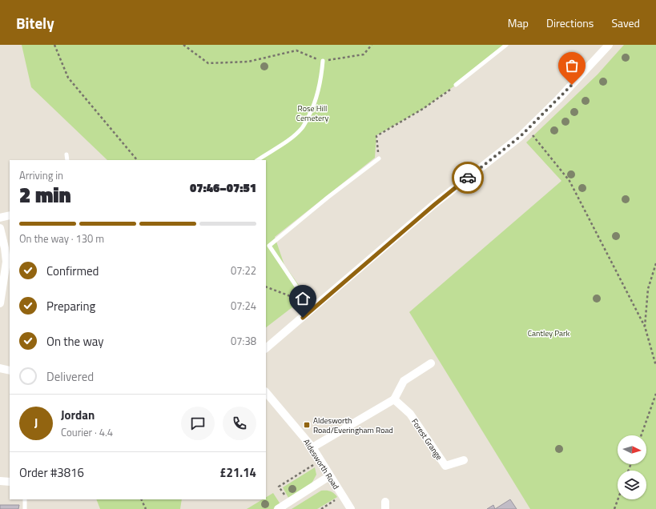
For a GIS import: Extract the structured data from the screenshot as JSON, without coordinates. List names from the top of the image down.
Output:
{
  "streets": {
    "street": ["Forest Grange", "Aldesworth Road"]
  },
  "parks": ["Rose Hill Cemetery", "Cantley Park"],
  "places": {
    "transit": ["Aldesworth Road/Everingham Road"]
  },
  "north": "right",
  "page": {
    "header": "Bitely",
    "nav": ["Map", "Directions", "Saved"],
    "heading": ["2 min", "Arriving in", "07:46–07:51"],
    "panel": [
      "Jordan",
      "Courier · 4.4",
      "Order #3816",
      "£21.14"
    ],
    "bar": "On the way · 130 m",
    "list": [
      ["Confirmed", "07:22"],
      ["Preparing", "07:24"],
      ["On the way", "07:38"],
      "Delivered"
    ],
    "round": "J"
  }
}
